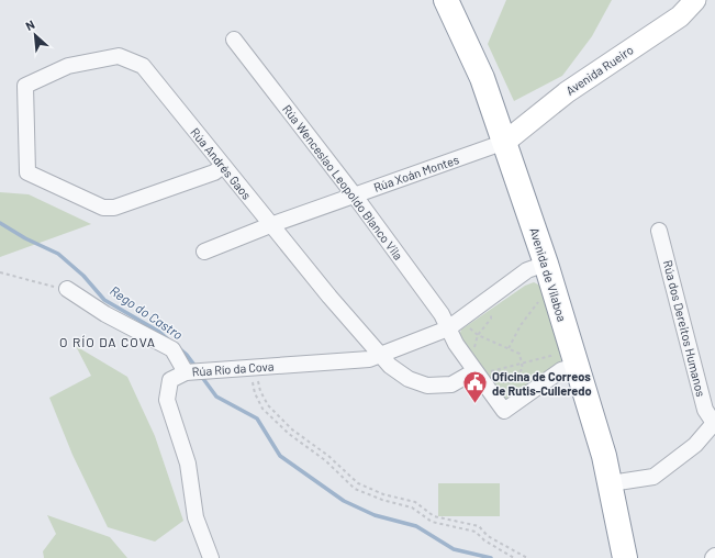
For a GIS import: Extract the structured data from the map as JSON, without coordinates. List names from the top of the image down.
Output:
{
  "streets": {
    "highway": ["Avenida de Vilaboa"],
    "street": [
      "Avenida Rueiro",
      "Rúa Andrés Gaos",
      "Rúa Xoán Montes",
      "Rúa Wenceslao Leopoldo Blanco Vila",
      "Rúa dos Dereitos Humanos",
      "Rúa Río da Cova"
    ]
  },
  "crossings": [
    ["Avenida Rueiro", "Rúa Xoán Montes"],
    ["Avenida Rueiro", "Avenida de Vilaboa"],
    ["Rúa Andrés Gaos", "Rúa Xoán Montes"],
    ["Rúa Andrés Gaos", "Rúa Wenceslao Leopoldo Blanco Vila"],
    ["Rúa Andrés Gaos", "Rúa Río da Cova"],
    ["Rúa Xoán Montes", "Rúa Wenceslao Leopoldo Blanco Vila"],
    ["Rúa Xoán Montes", "Avenida de Vilaboa"],
    ["Rúa Wenceslao Leopoldo Blanco Vila", "Avenida de Vilaboa"],
    ["Rúa Wenceslao Leopoldo Blanco Vila", "Rúa Río da Cova"],
    ["Avenida de Vilaboa", "Rúa Río da Cova"]
  ],
  "districts": ["O RÍO DA COVA"],
  "water": ["Rego do Castro"],
  "places": {
    "public building": ["Oficina de Correos de Rutis-Culleredo"]
  },
  "north": "top left"
}
